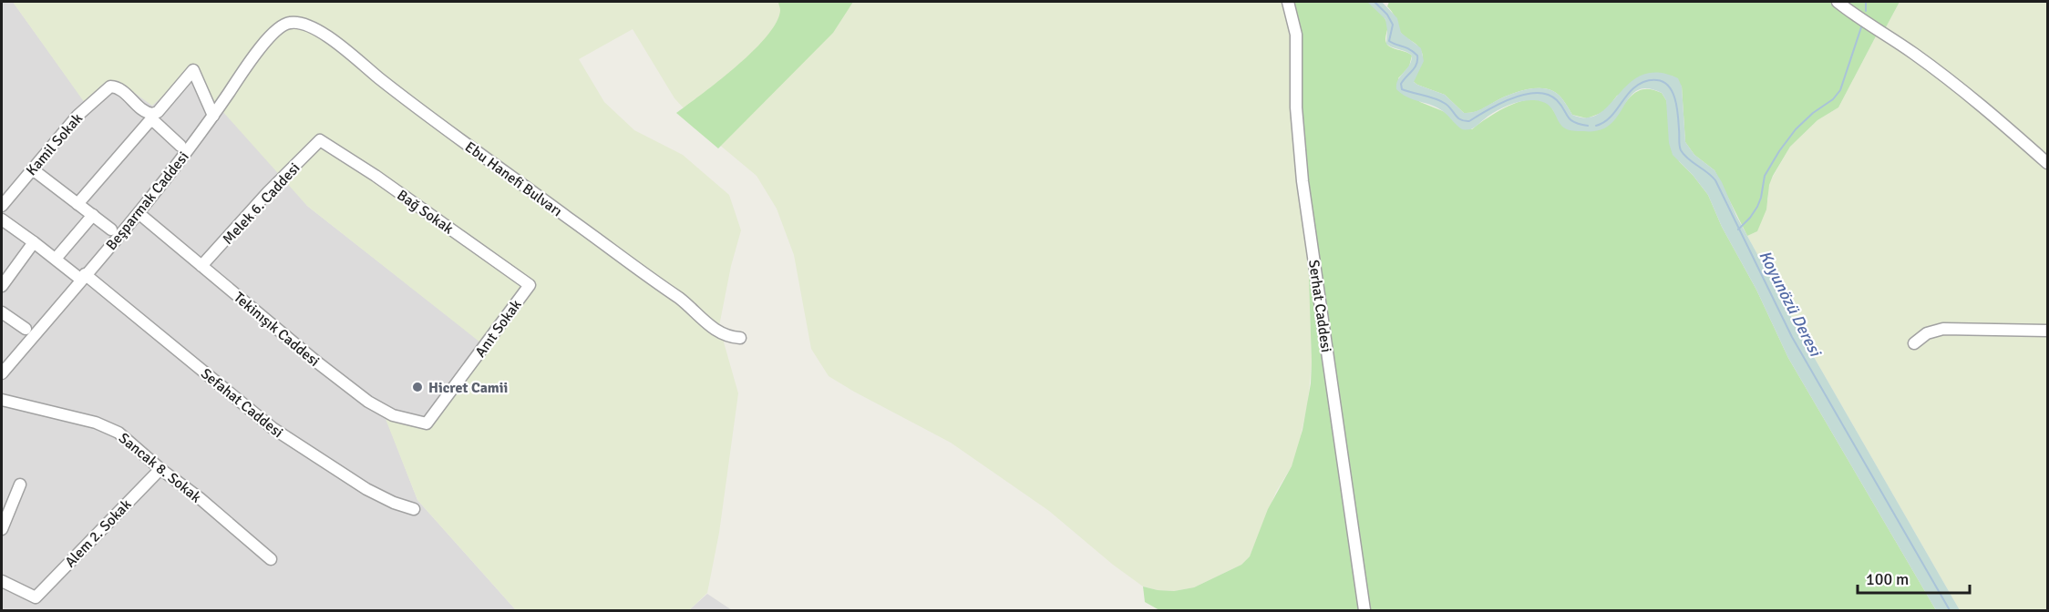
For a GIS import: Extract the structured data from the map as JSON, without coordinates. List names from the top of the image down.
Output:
{
  "streets": {
    "street": [
      "Kamil Sokak",
      "Ebu Hanefi Bulvarı",
      "Beşparmak Caddesi",
      "Melek 6. Caddesi",
      "Bağ Sokak",
      "Serhat Caddesi",
      "Anıt Sokak",
      "Tekinışık Caddesi",
      "Sefahat Caddesi",
      "Sancak 8. Sokak",
      "Alem 2. Sokak"
    ]
  },
  "crossings": [
    ["Ebu Hanefi Bulvarı", "Beşparmak Caddesi"],
    ["Beşparmak Caddesi", "Tekinışık Caddesi"],
    ["Beşparmak Caddesi", "Sefahat Caddesi"],
    ["Melek 6. Caddesi", "Bağ Sokak"],
    ["Melek 6. Caddesi", "Tekinışık Caddesi"],
    ["Bağ Sokak", "Anıt Sokak"],
    ["Anıt Sokak", "Tekinışık Caddesi"],
    ["Sancak 8. Sokak", "Alem 2. Sokak"]
  ],
  "water": ["Koyunözü Deresi"],
  "places": ["Hicret Camii"],
  "scale_bar": "100 m"
}
